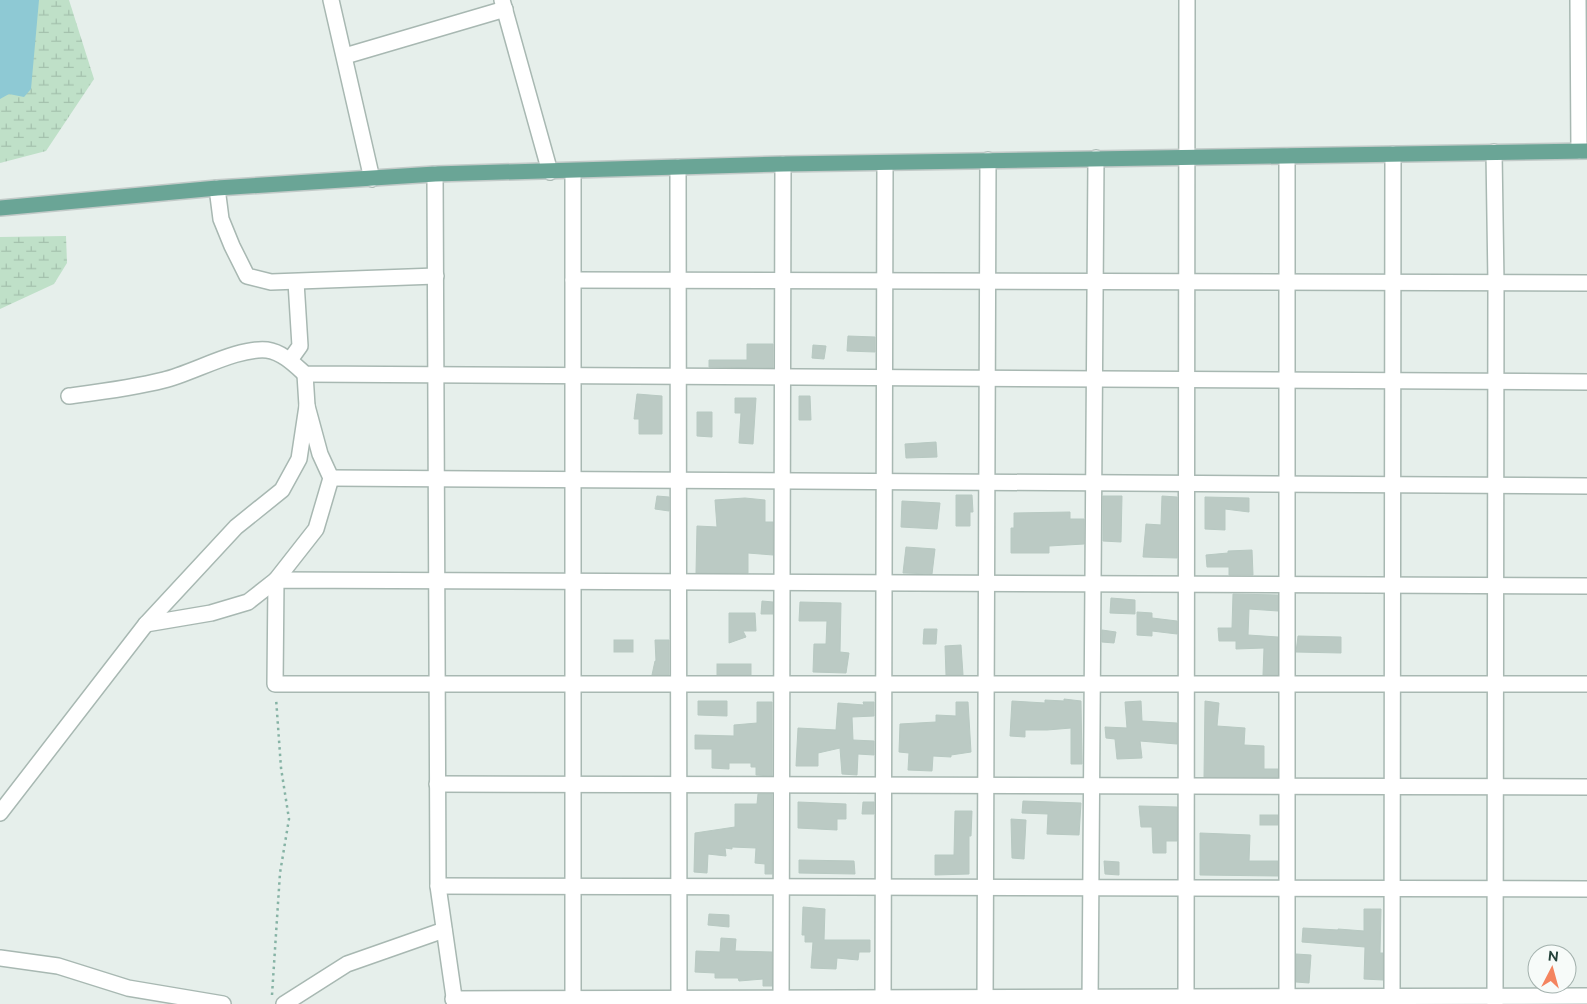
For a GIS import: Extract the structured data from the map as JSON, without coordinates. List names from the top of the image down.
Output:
{
  "north": "top"
}
